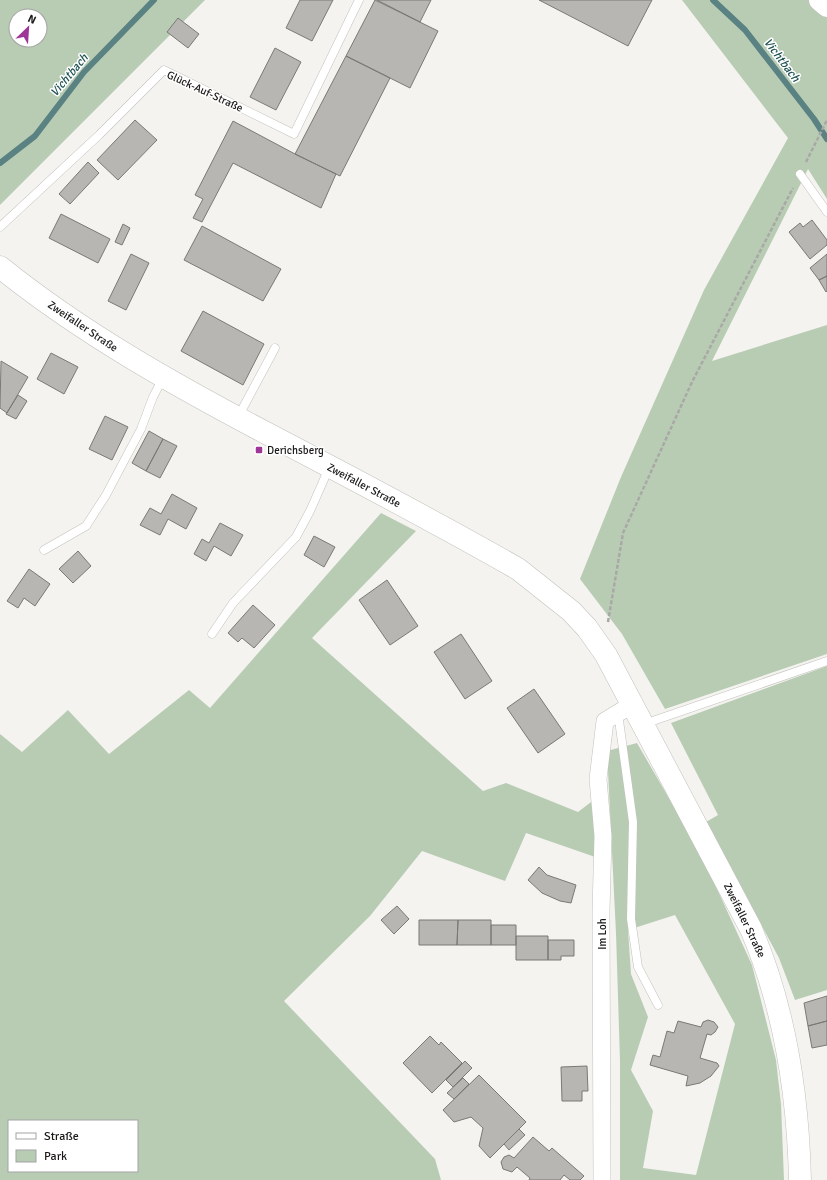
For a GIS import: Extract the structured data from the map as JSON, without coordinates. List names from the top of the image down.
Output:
{
  "streets": {
    "main road": ["Zweifaller Straße"],
    "street": ["Im Loh"],
    "lane": ["Glück-Auf-Straße"]
  },
  "crossings": [
    ["Zweifaller Straße", "Im Loh"]
  ],
  "water": ["Vichtbach"],
  "places": {
    "transit": ["Derichsberg"]
  },
  "legend": ["Straße", "Park"],
  "north": "top right"
}
